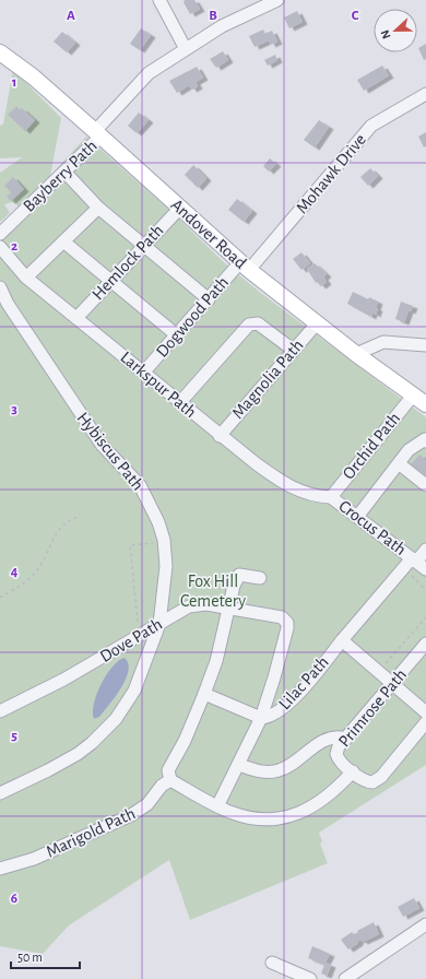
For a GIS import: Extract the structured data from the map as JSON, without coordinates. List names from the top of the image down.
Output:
{
  "streets": {
    "main road": ["Andover Road"],
    "street": [
      "Mohawk Drive",
      "Bayberry Path",
      "Hemlock Path",
      "Dogwood Path",
      "Magnolia Path",
      "Larkspur Path",
      "Orchid Path",
      "Hybiscus Path",
      "Crocus Path",
      "Dove Path",
      "Lilac Path",
      "Primrose Path",
      "Marigold Path"
    ]
  },
  "crossings": [
    ["Mohawk Drive", "Andover Road"],
    ["Mohawk Drive", "Dogwood Path"],
    ["Bayberry Path", "Andover Road"],
    ["Andover Road", "Hemlock Path"],
    ["Andover Road", "Dogwood Path"],
    ["Andover Road", "Magnolia Path"],
    ["Andover Road", "Orchid Path"],
    ["Hemlock Path", "Larkspur Path"],
    ["Dogwood Path", "Larkspur Path"],
    ["Magnolia Path", "Larkspur Path"],
    ["Larkspur Path", "Orchid Path"],
    ["Larkspur Path", "Crocus Path"],
    ["Orchid Path", "Crocus Path"],
    ["Hybiscus Path", "Dove Path"],
    ["Crocus Path", "Lilac Path"],
    ["Dove Path", "Lilac Path"],
    ["Lilac Path", "Primrose Path"]
  ],
  "parks": ["Fox Hill Cemetery"],
  "scale_bar": "50 m",
  "north": "left",
  "grid": {
    "columns": ["A", "B", "C"],
    "rows": [
      "1",
      "2",
      "3",
      "4",
      "5",
      "6"
    ]
  }
}
